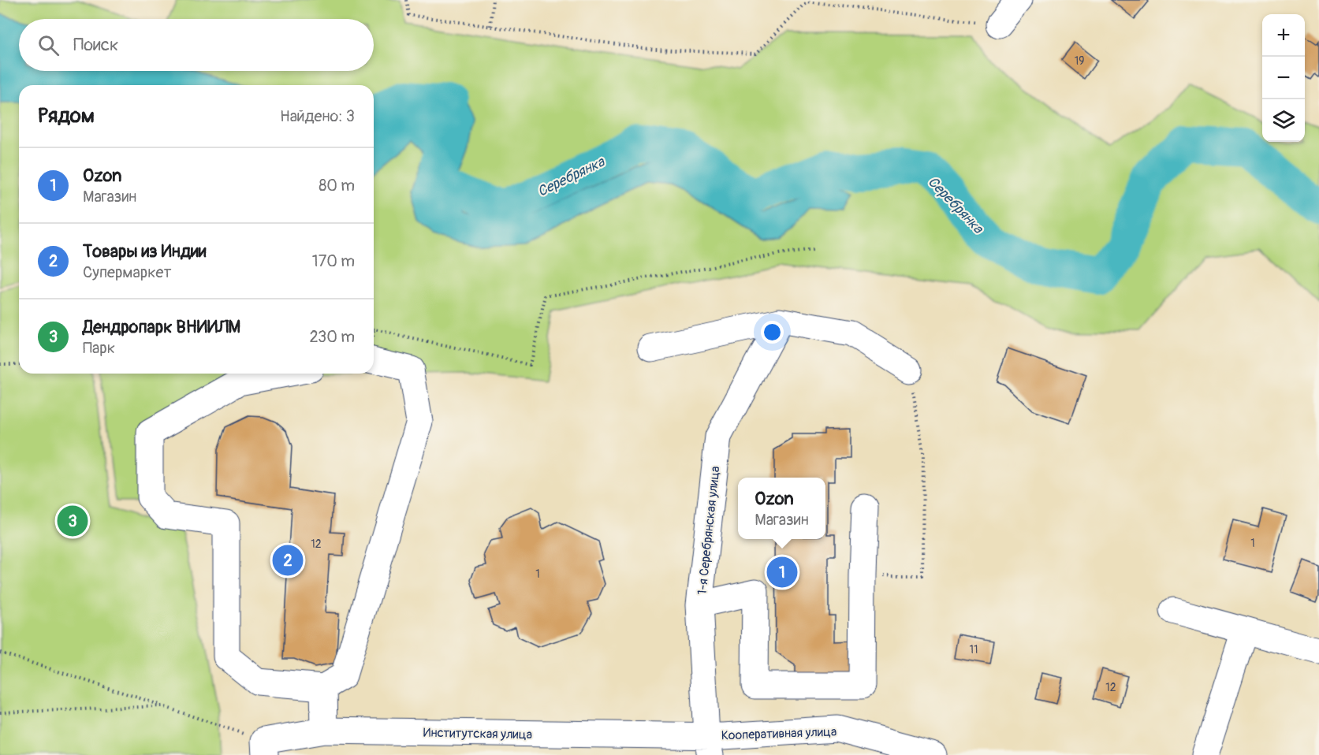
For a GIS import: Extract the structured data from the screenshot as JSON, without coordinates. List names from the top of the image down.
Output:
{
  "streets": {
    "street": ["1-я Серебрянская улица", "Институтская улица", "Кооперативная улица"]
  },
  "crossings": [
    ["1-я Серебрянская улица", "Институтская улица"],
    ["1-я Серебрянская улица", "Кооперативная улица"],
    ["Институтская улица", "Кооперативная улица"]
  ],
  "water": ["Серебрянка"],
  "house_numbers": [
    "19",
    "1",
    "12",
    "1",
    "11",
    "12"
  ],
  "page": {
    "map_buttons": ["+", "−"],
    "search": "Поиск",
    "heading": ["Рядом", "Найдено: 3"],
    "list": [
      {
        "mark": "1",
        "name": "Ozon",
        "note": "Магазин",
        "value": "80 m"
      },
      {
        "mark": "2",
        "name": "Товары из Индии",
        "note": "Супермаркет",
        "value": "170 m"
      },
      {
        "mark": "3",
        "name": "Дендропарк ВНИИЛМ",
        "note": "Парк",
        "value": "230 m"
      }
    ],
    "popup": ["Ozon", "Магазин"],
    "pins": ["3", "2", "1"]
  }
}
